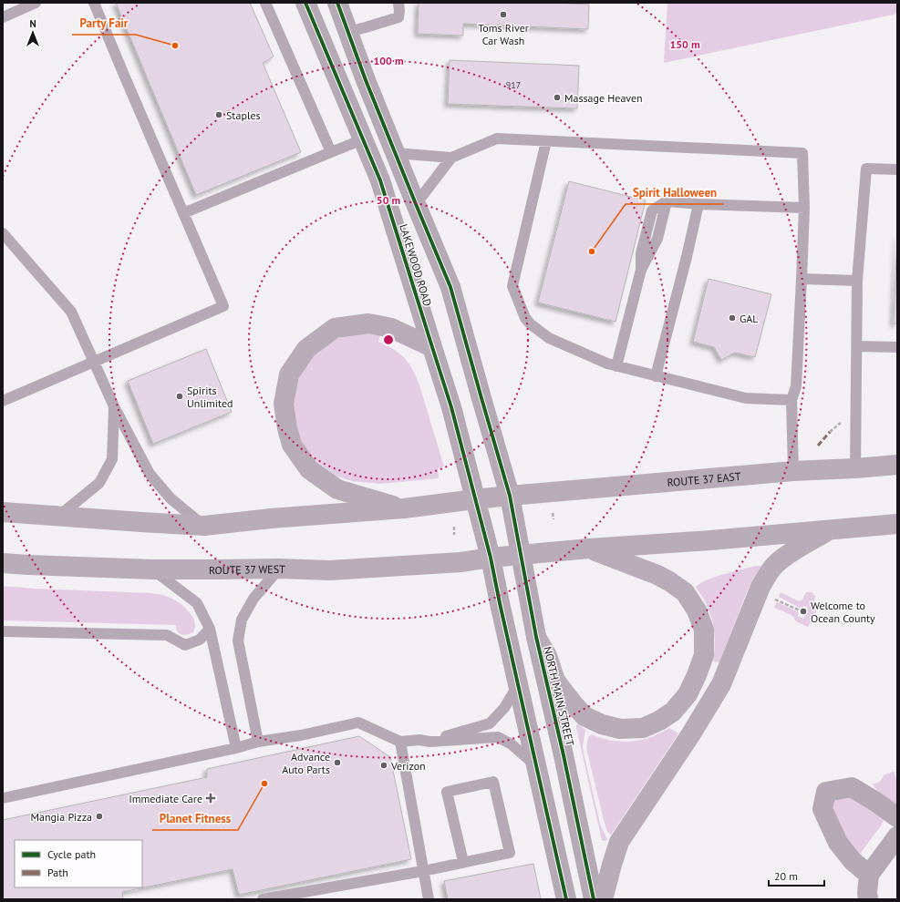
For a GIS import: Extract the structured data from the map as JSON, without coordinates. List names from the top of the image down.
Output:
{
  "streets": {
    "highway": ["ROUTE 37 EAST", "ROUTE 37 WEST"],
    "main road": ["LAKEWOOD ROAD", "NORTH MAIN STREET"]
  },
  "crossings": [
    ["LAKEWOOD ROAD", "ROUTE 37 EAST"],
    ["LAKEWOOD ROAD", "NORTH MAIN STREET"],
    ["ROUTE 37 EAST", "NORTH MAIN STREET"],
    ["ROUTE 37 WEST", "NORTH MAIN STREET"]
  ],
  "places": {
    "other": [
      "Toms River Car Wash",
      "Party Fair",
      "Massage Heaven",
      "Staples",
      "Spirit Halloween",
      "GAL",
      "Spirits Unlimited",
      "Welcome to Ocean County",
      "Advance Auto Parts",
      "Verizon",
      "Planet Fitness",
      "Mangia Pizza"
    ],
    "health": ["Immediate Care"]
  },
  "house_numbers": ["917"],
  "legend": ["Cycle path", "Path"],
  "scale_bar": "20 m",
  "north": "top",
  "rings": ["150 m", "100 m", "50 m"]
}
